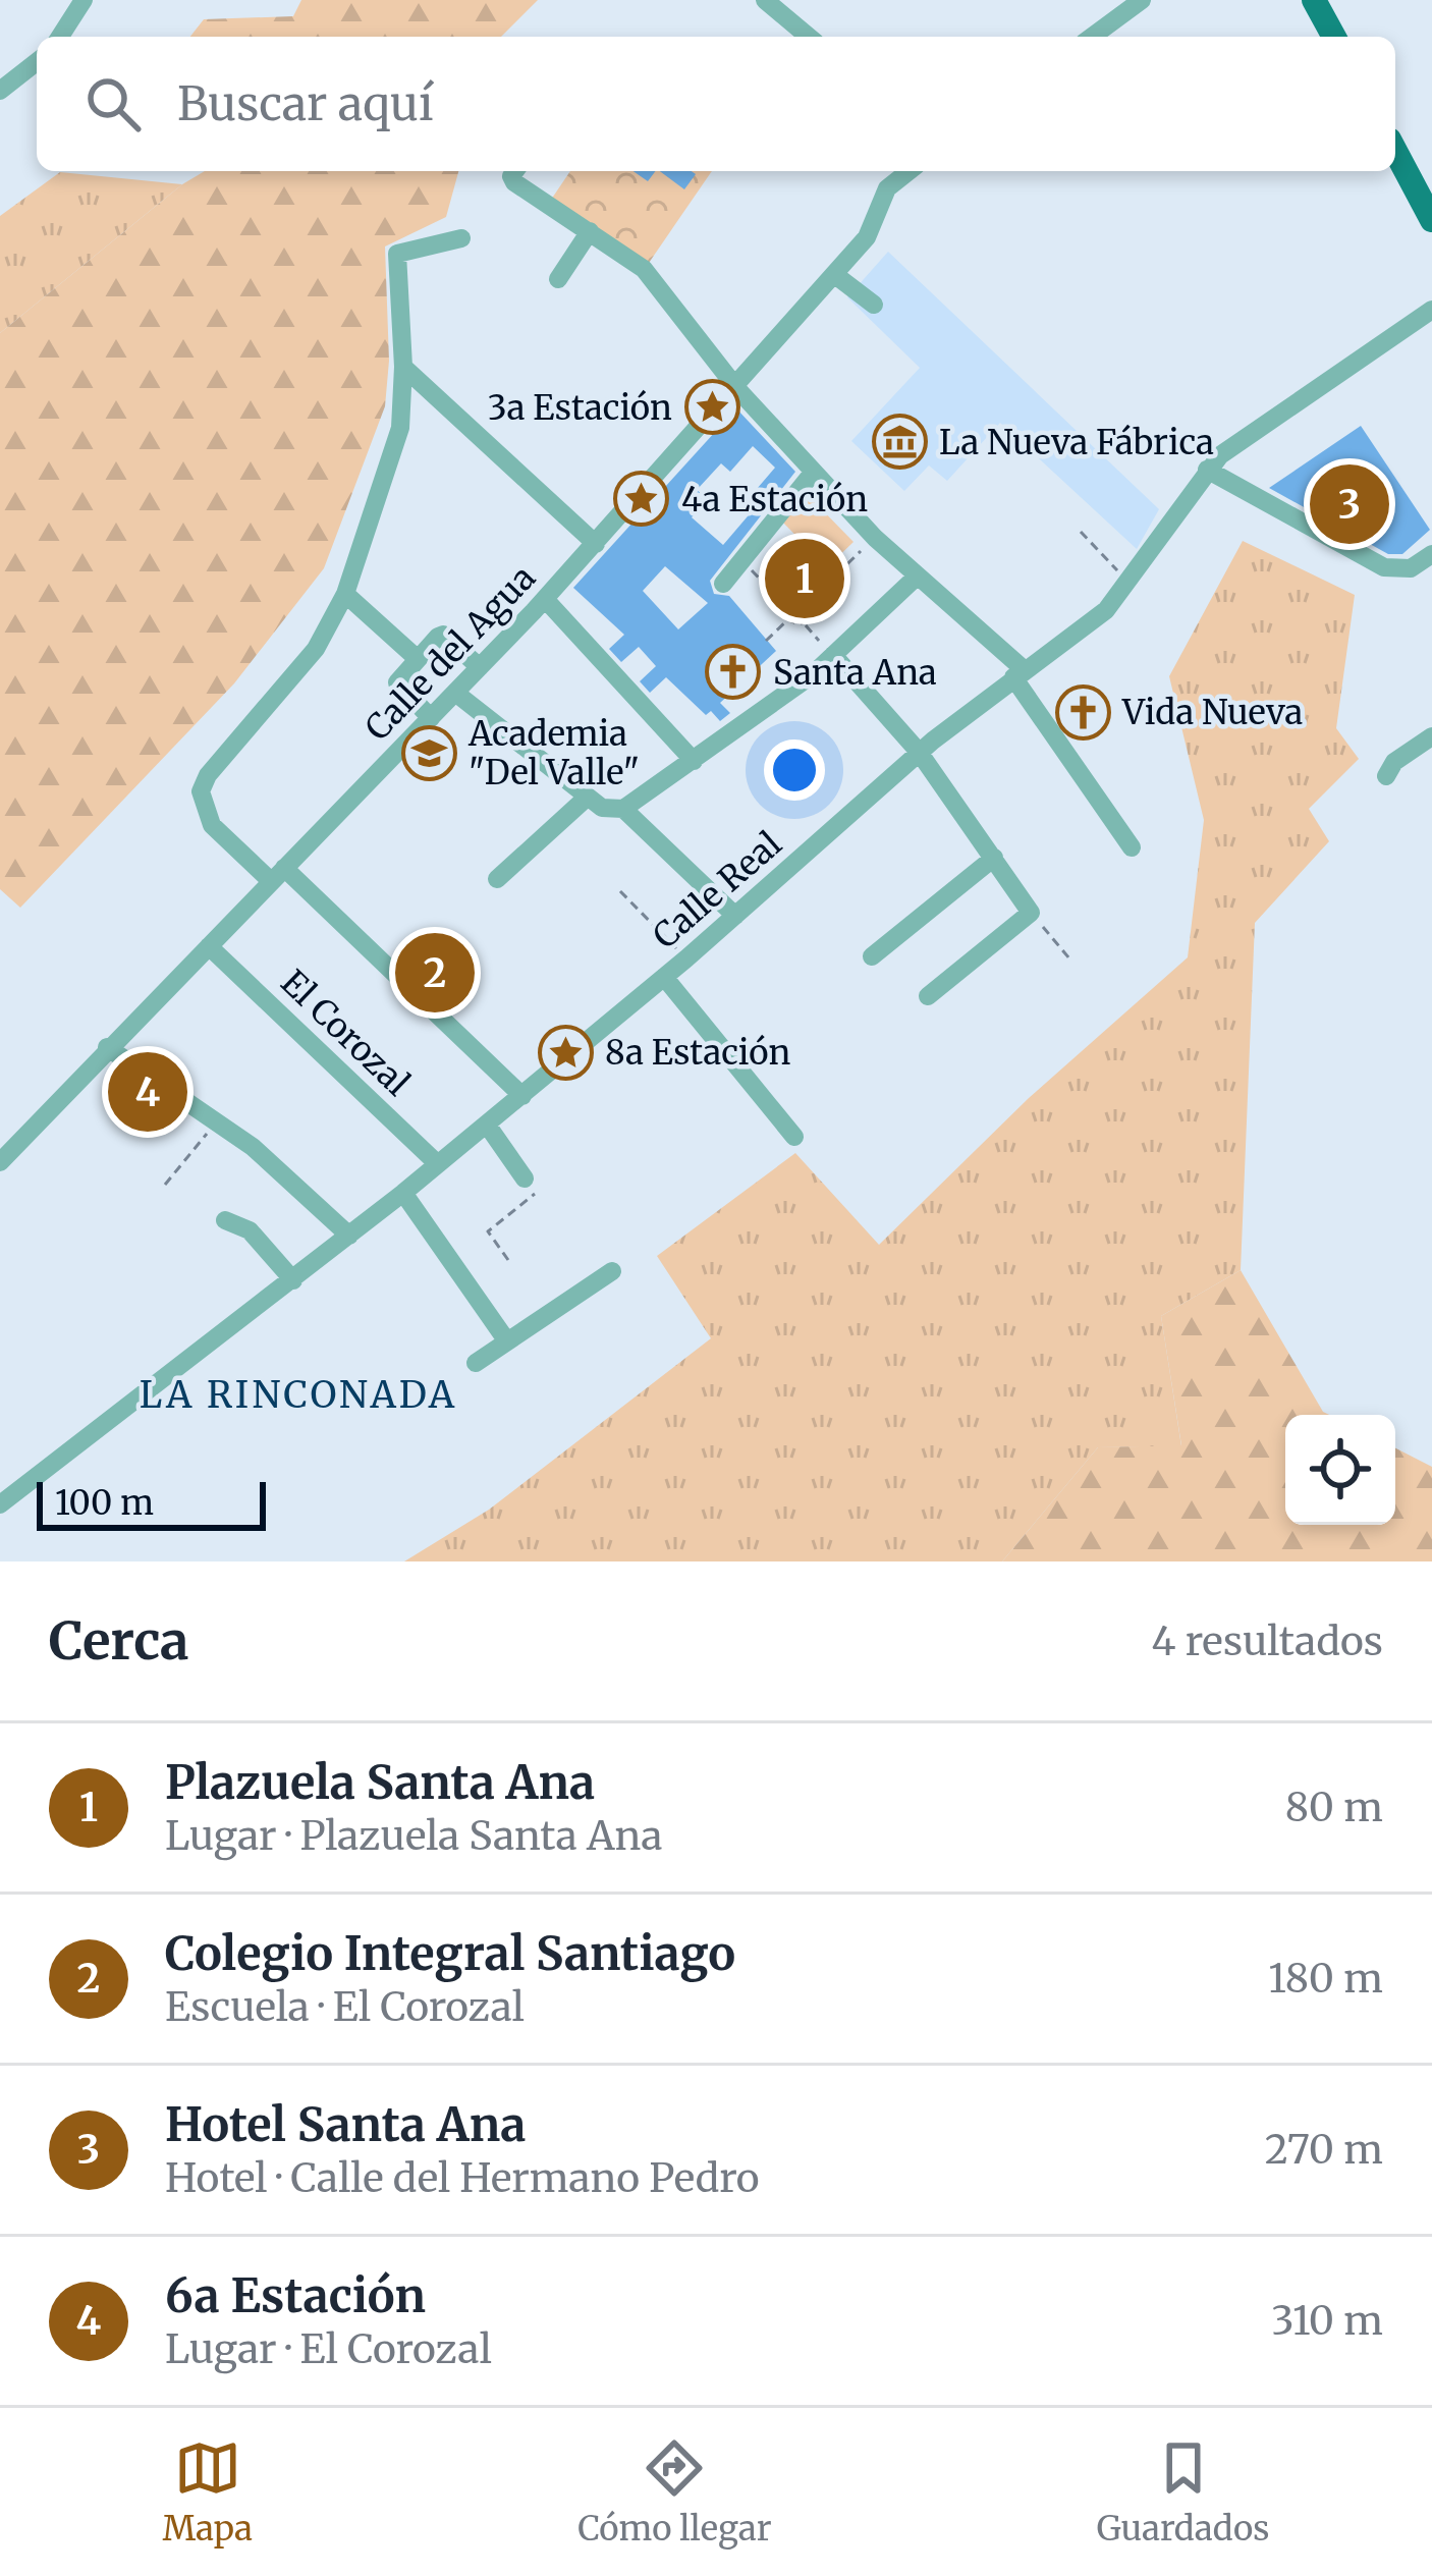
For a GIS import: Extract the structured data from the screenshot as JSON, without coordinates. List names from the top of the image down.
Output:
{
  "streets": {
    "street": ["Calle del Agua", "Calle Real", "El Corozal"]
  },
  "crossings": [
    ["Calle del Agua", "El Corozal"],
    ["Calle Real", "El Corozal"]
  ],
  "districts": ["LA RINCONADA"],
  "places": {
    "place": ["3a Estación", "4a Estación", "8a Estación"],
    "museum": ["La Nueva Fábrica"],
    "church": ["Santa Ana", "Vida Nueva"],
    "school or university": ["Academia \"Del Valle\""]
  },
  "scale_bar": "100 m",
  "page": {
    "search": "Buscar aquí",
    "pins": [
      "3",
      "1",
      "2",
      "4"
    ],
    "scale": "100 m",
    "heading": ["Cerca", "4 resultados"],
    "list": [
      {
        "mark": "1",
        "name": "Plazuela Santa Ana",
        "note": "Lugar · Plazuela Santa Ana",
        "value": "80 m"
      },
      {
        "mark": "2",
        "name": "Colegio Integral Santiago",
        "note": "Escuela · El Corozal",
        "value": "180 m"
      },
      {
        "mark": "3",
        "name": "Hotel Santa Ana",
        "note": "Hotel · Calle del Hermano Pedro",
        "value": "270 m"
      },
      {
        "mark": "4",
        "name": "6a Estación",
        "note": "Lugar · El Corozal",
        "value": "310 m"
      }
    ],
    "nav": ["Mapa", "Cómo llegar", "Guardados"]
  }
}
